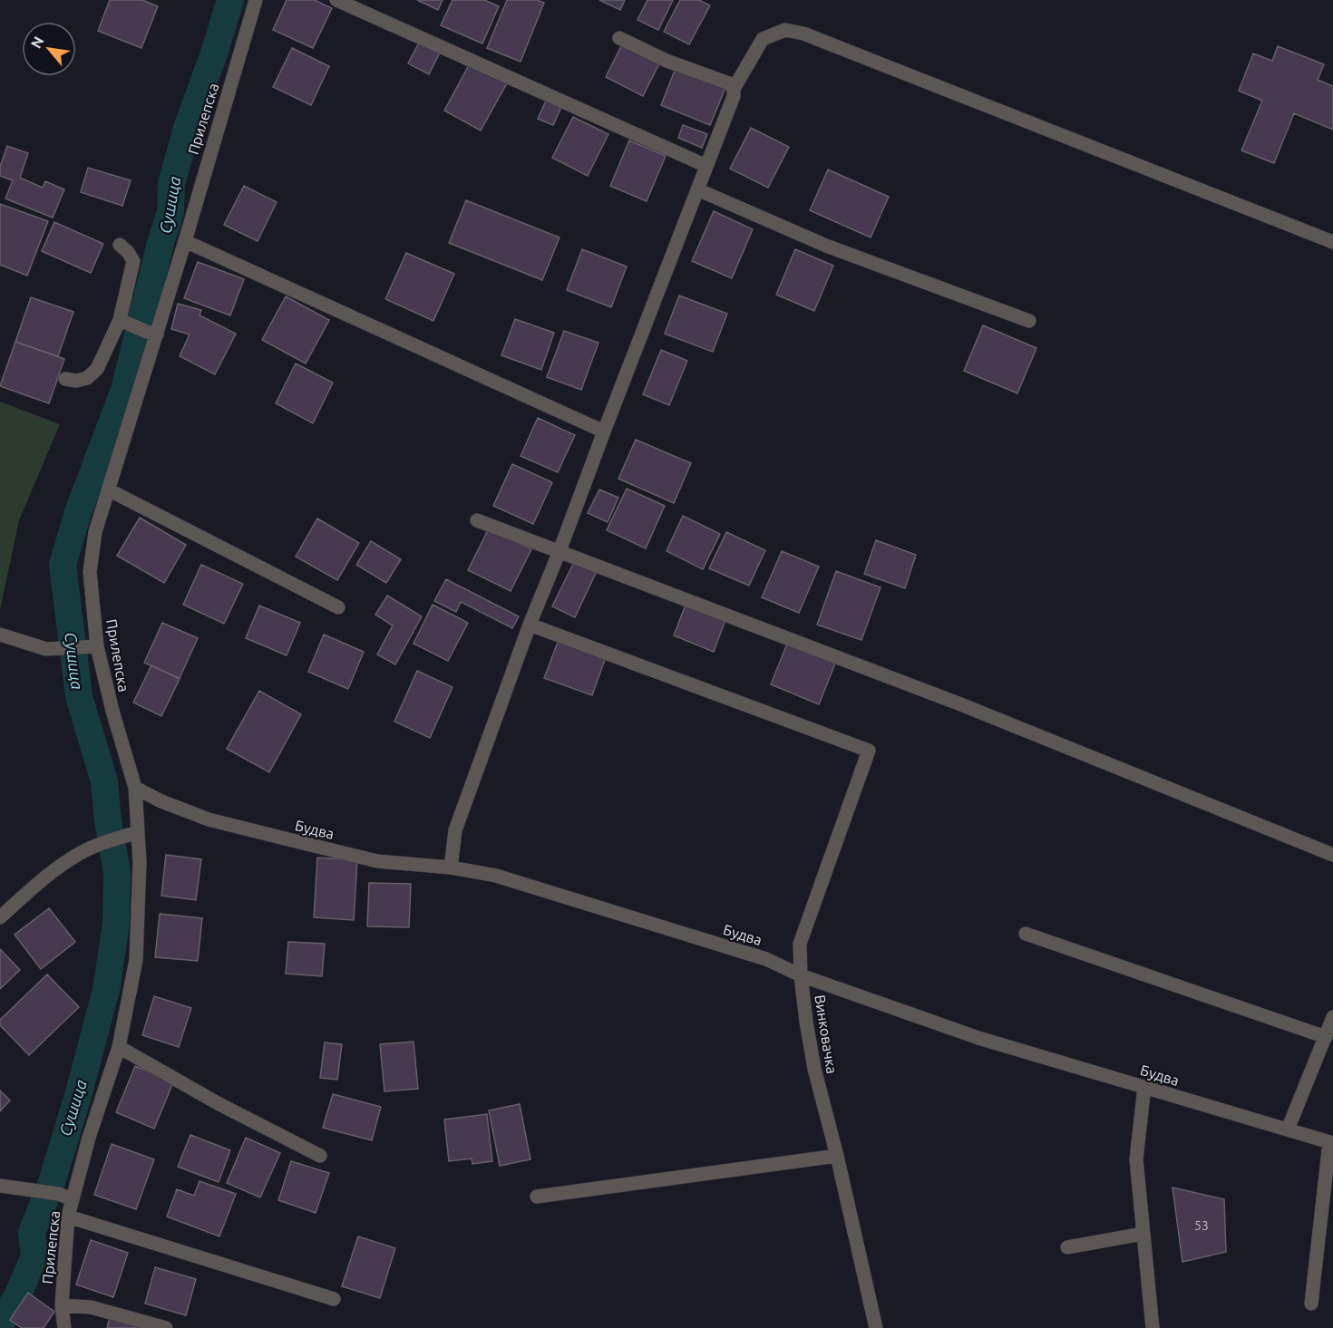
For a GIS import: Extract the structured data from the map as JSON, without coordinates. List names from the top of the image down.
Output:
{
  "streets": {
    "street": ["Прилепска", "Будва", "Винковачка"]
  },
  "crossings": [
    ["Прилепска", "Будва"],
    ["Будва", "Винковачка"]
  ],
  "water": ["Сушица"],
  "house_numbers": ["53"],
  "north": "top left"
}
